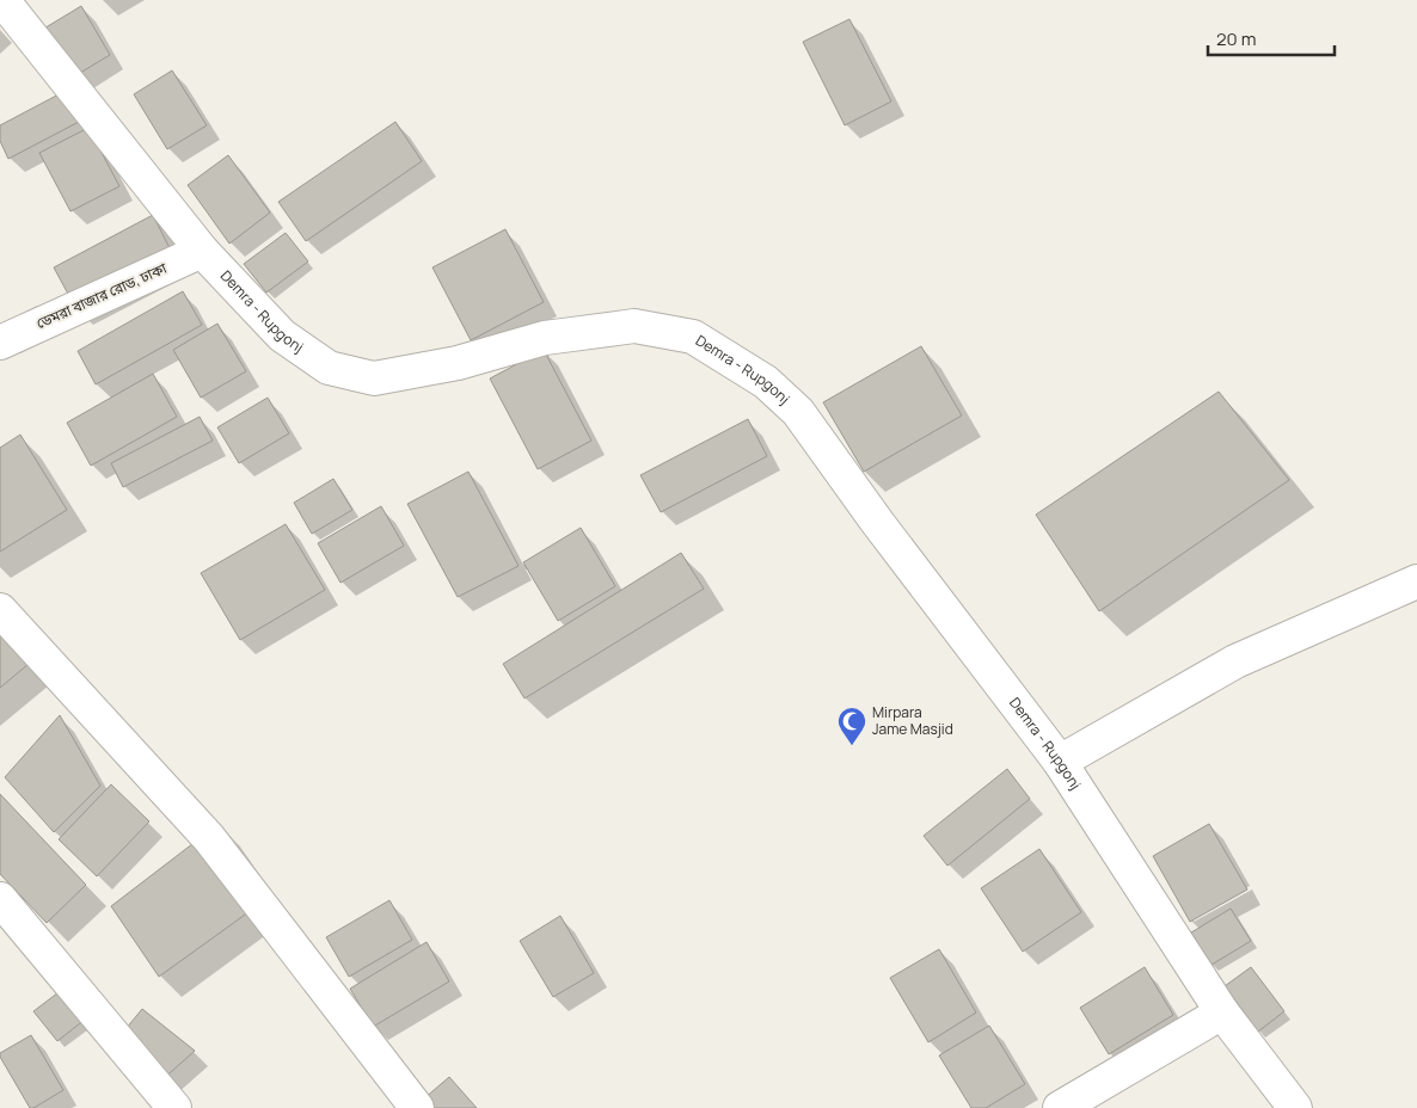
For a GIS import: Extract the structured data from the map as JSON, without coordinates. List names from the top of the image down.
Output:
{
  "streets": {
    "street": ["ডেমরা বাজার রোড, ঢাকা", "Demra - Rupgonj"]
  },
  "crossings": [
    ["ডেমরা বাজার রোড, ঢাকা", "Demra - Rupgonj"]
  ],
  "places": {
    "mosque": ["Mirpara Jame Masjid"]
  },
  "scale_bar": "20 m"
}
